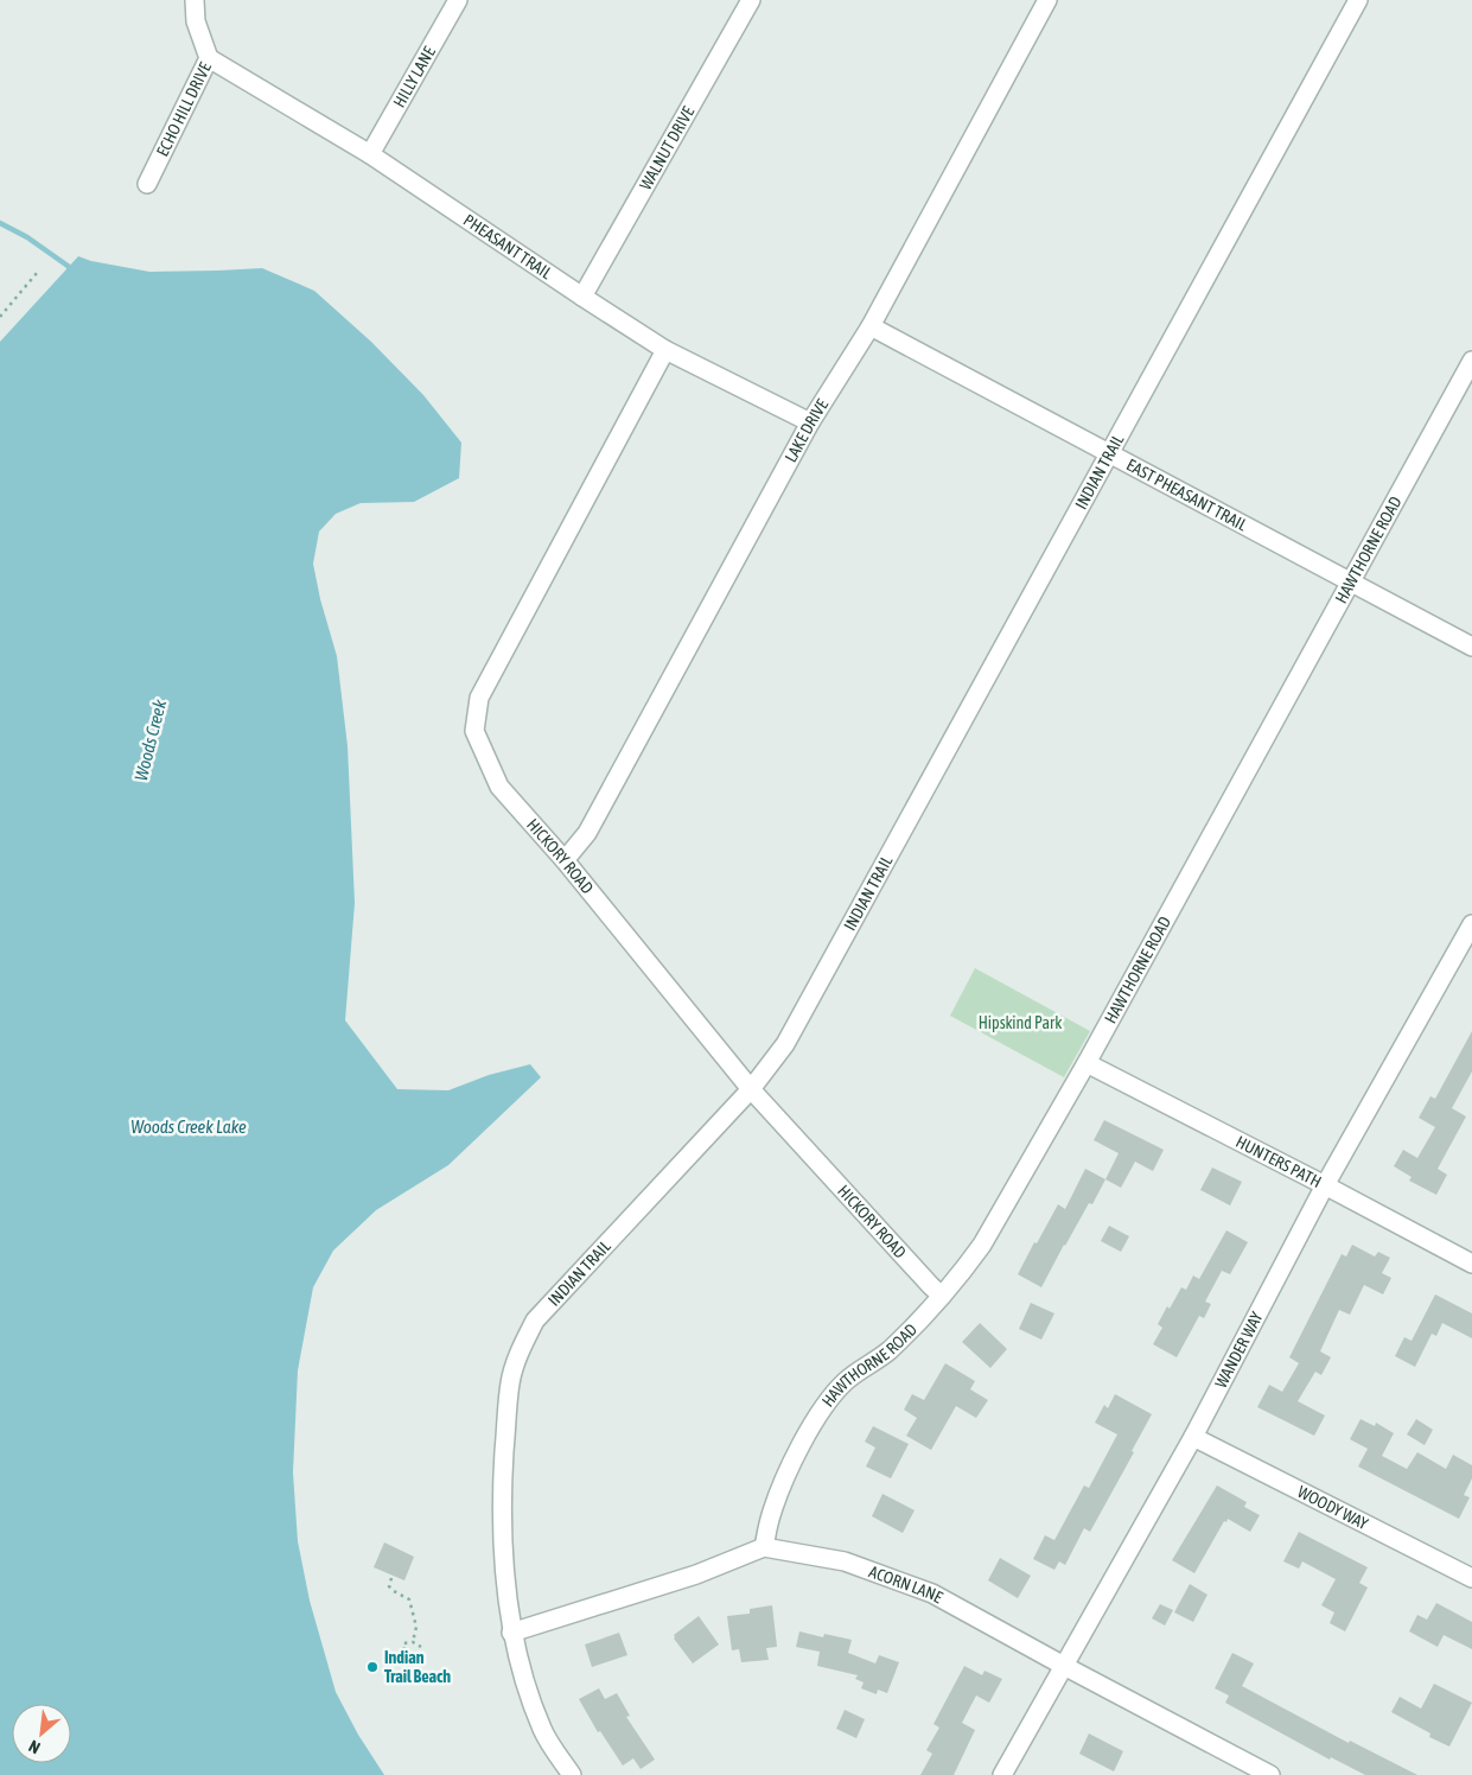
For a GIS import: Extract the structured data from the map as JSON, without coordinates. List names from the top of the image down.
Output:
{
  "streets": {
    "street": [
      "HILLY LANE",
      "ECHO HILL DRIVE",
      "WALNUT DRIVE",
      "PHEASANT TRAIL",
      "LAKE DRIVE",
      "INDIAN TRAIL",
      "EAST PHEASANT TRAIL",
      "HAWTHORNE ROAD",
      "HICKORY ROAD",
      "HUNTERS PATH",
      "WANDER WAY",
      "WOODY WAY",
      "ACORN LANE"
    ]
  },
  "crossings": [
    ["HILLY LANE", "PHEASANT TRAIL"],
    ["ECHO HILL DRIVE", "PHEASANT TRAIL"],
    ["WALNUT DRIVE", "PHEASANT TRAIL"],
    ["PHEASANT TRAIL", "LAKE DRIVE"],
    ["PHEASANT TRAIL", "HICKORY ROAD"],
    ["LAKE DRIVE", "EAST PHEASANT TRAIL"],
    ["LAKE DRIVE", "HICKORY ROAD"],
    ["INDIAN TRAIL", "EAST PHEASANT TRAIL"],
    ["INDIAN TRAIL", "HICKORY ROAD"],
    ["EAST PHEASANT TRAIL", "HAWTHORNE ROAD"],
    ["HAWTHORNE ROAD", "HICKORY ROAD"],
    ["HAWTHORNE ROAD", "HUNTERS PATH"],
    ["HAWTHORNE ROAD", "ACORN LANE"],
    ["HUNTERS PATH", "WANDER WAY"],
    ["WANDER WAY", "WOODY WAY"],
    ["WANDER WAY", "ACORN LANE"]
  ],
  "water": ["Woods Creek", "Woods Creek Lake"],
  "parks": ["Hipskind Park"],
  "places": ["Indian Trail Beach"],
  "north": "bottom left"
}
